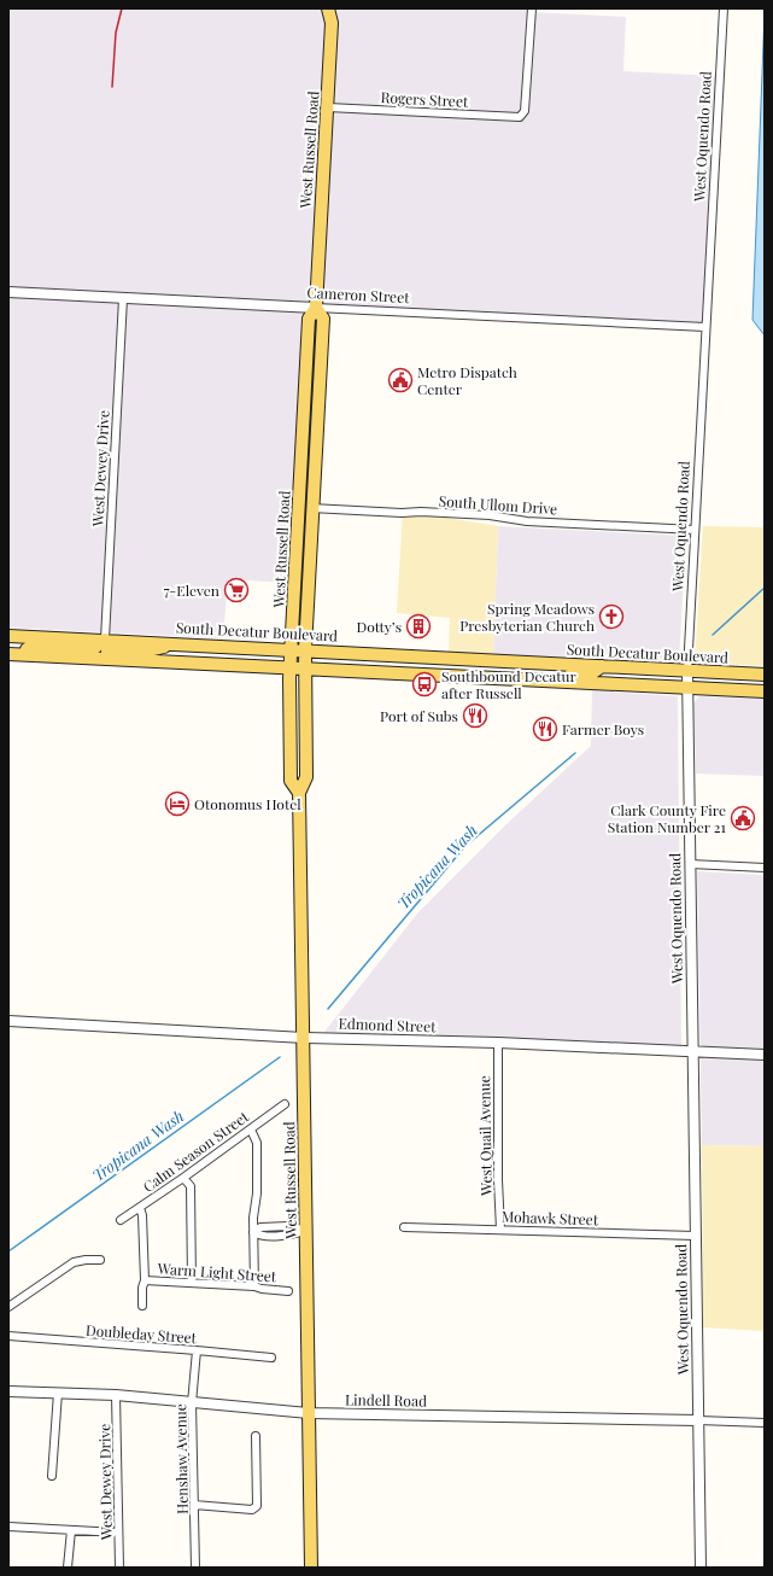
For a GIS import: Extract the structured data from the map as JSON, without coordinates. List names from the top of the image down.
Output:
{
  "streets": {
    "main road": ["West Russell Road", "South Decatur Boulevard"],
    "street": [
      "Rogers Street",
      "West Oquendo Road",
      "Cameron Street",
      "West Dewey Drive",
      "South Ullom Drive",
      "Edmond Street",
      "West Quail Avenue",
      "Calm Season Street",
      "Mohawk Street",
      "Warm Light Street",
      "Doubleday Street",
      "Lindell Road",
      "Henshaw Avenue"
    ]
  },
  "crossings": [
    ["Rogers Street", "West Russell Road"],
    ["West Oquendo Road", "Cameron Street"],
    ["West Oquendo Road", "South Ullom Drive"],
    ["West Oquendo Road", "South Decatur Boulevard"],
    ["West Oquendo Road", "Edmond Street"],
    ["West Oquendo Road", "Mohawk Street"],
    ["West Oquendo Road", "Lindell Road"],
    ["West Russell Road", "Cameron Street"],
    ["West Russell Road", "South Ullom Drive"],
    ["West Russell Road", "South Decatur Boulevard"],
    ["West Russell Road", "Edmond Street"],
    ["West Russell Road", "Lindell Road"],
    ["Cameron Street", "West Dewey Drive"],
    ["West Dewey Drive", "South Decatur Boulevard"],
    ["West Dewey Drive", "Lindell Road"],
    ["Edmond Street", "West Quail Avenue"],
    ["West Quail Avenue", "Mohawk Street"],
    ["Doubleday Street", "Henshaw Avenue"],
    ["Lindell Road", "Henshaw Avenue"]
  ],
  "water": ["Tropicana Wash"],
  "places": {
    "public building": ["Metro Dispatch Center", "Clark County Fire Station Number 21"],
    "supermarket": ["7-Eleven"],
    "church": ["Spring Meadows Presbyterian Church"],
    "building": ["Dotty’s"],
    "bus stop": ["Southbound Decatur after Russell"],
    "restaurant": ["Port of Subs", "Farmer Boys"],
    "hotel": ["Otonomus Hotel"]
  }
}
